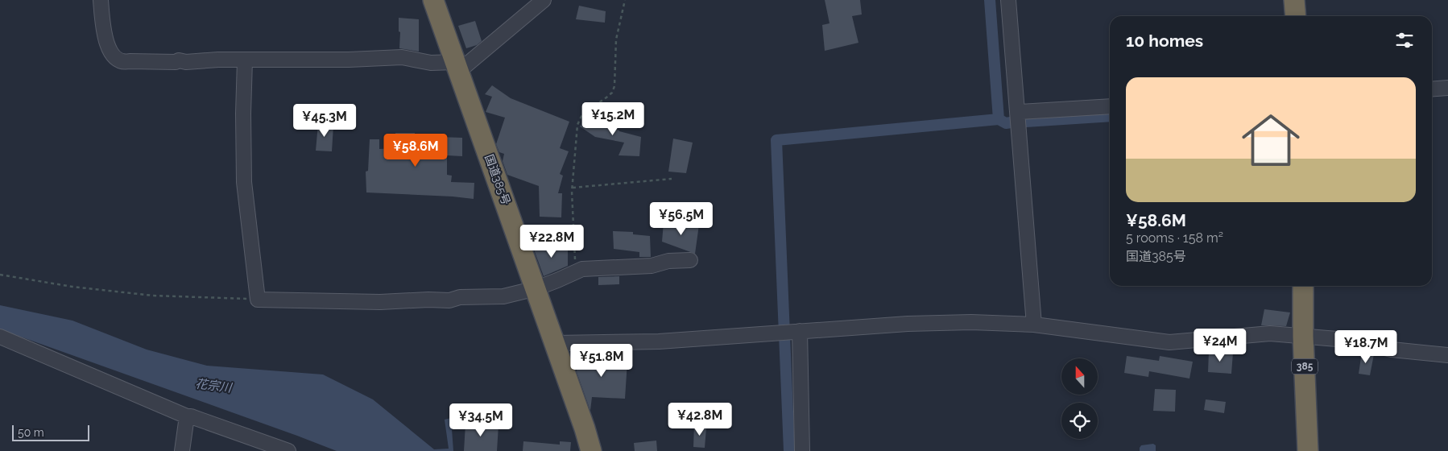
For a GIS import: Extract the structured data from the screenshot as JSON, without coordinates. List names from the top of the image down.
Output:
{
  "streets": {
    "highway": ["国道385号", "385"]
  },
  "water": ["花宗川"],
  "scale_bar": "50 m",
  "north": "top",
  "page": {
    "heading": "10 homes",
    "list": [
      {
        "name": "¥58.6M",
        "note": "5 rooms · 158 m² · 国道385号"
      }
    ],
    "price": [
      "¥15.2M",
      "¥45.3M",
      "¥58.6M",
      "¥56.5M",
      "¥22.8M",
      "¥24M",
      "¥18.7M",
      "¥51.8M",
      "¥42.8M",
      "¥34.5M"
    ],
    "scale": "50 m"
  }
}
